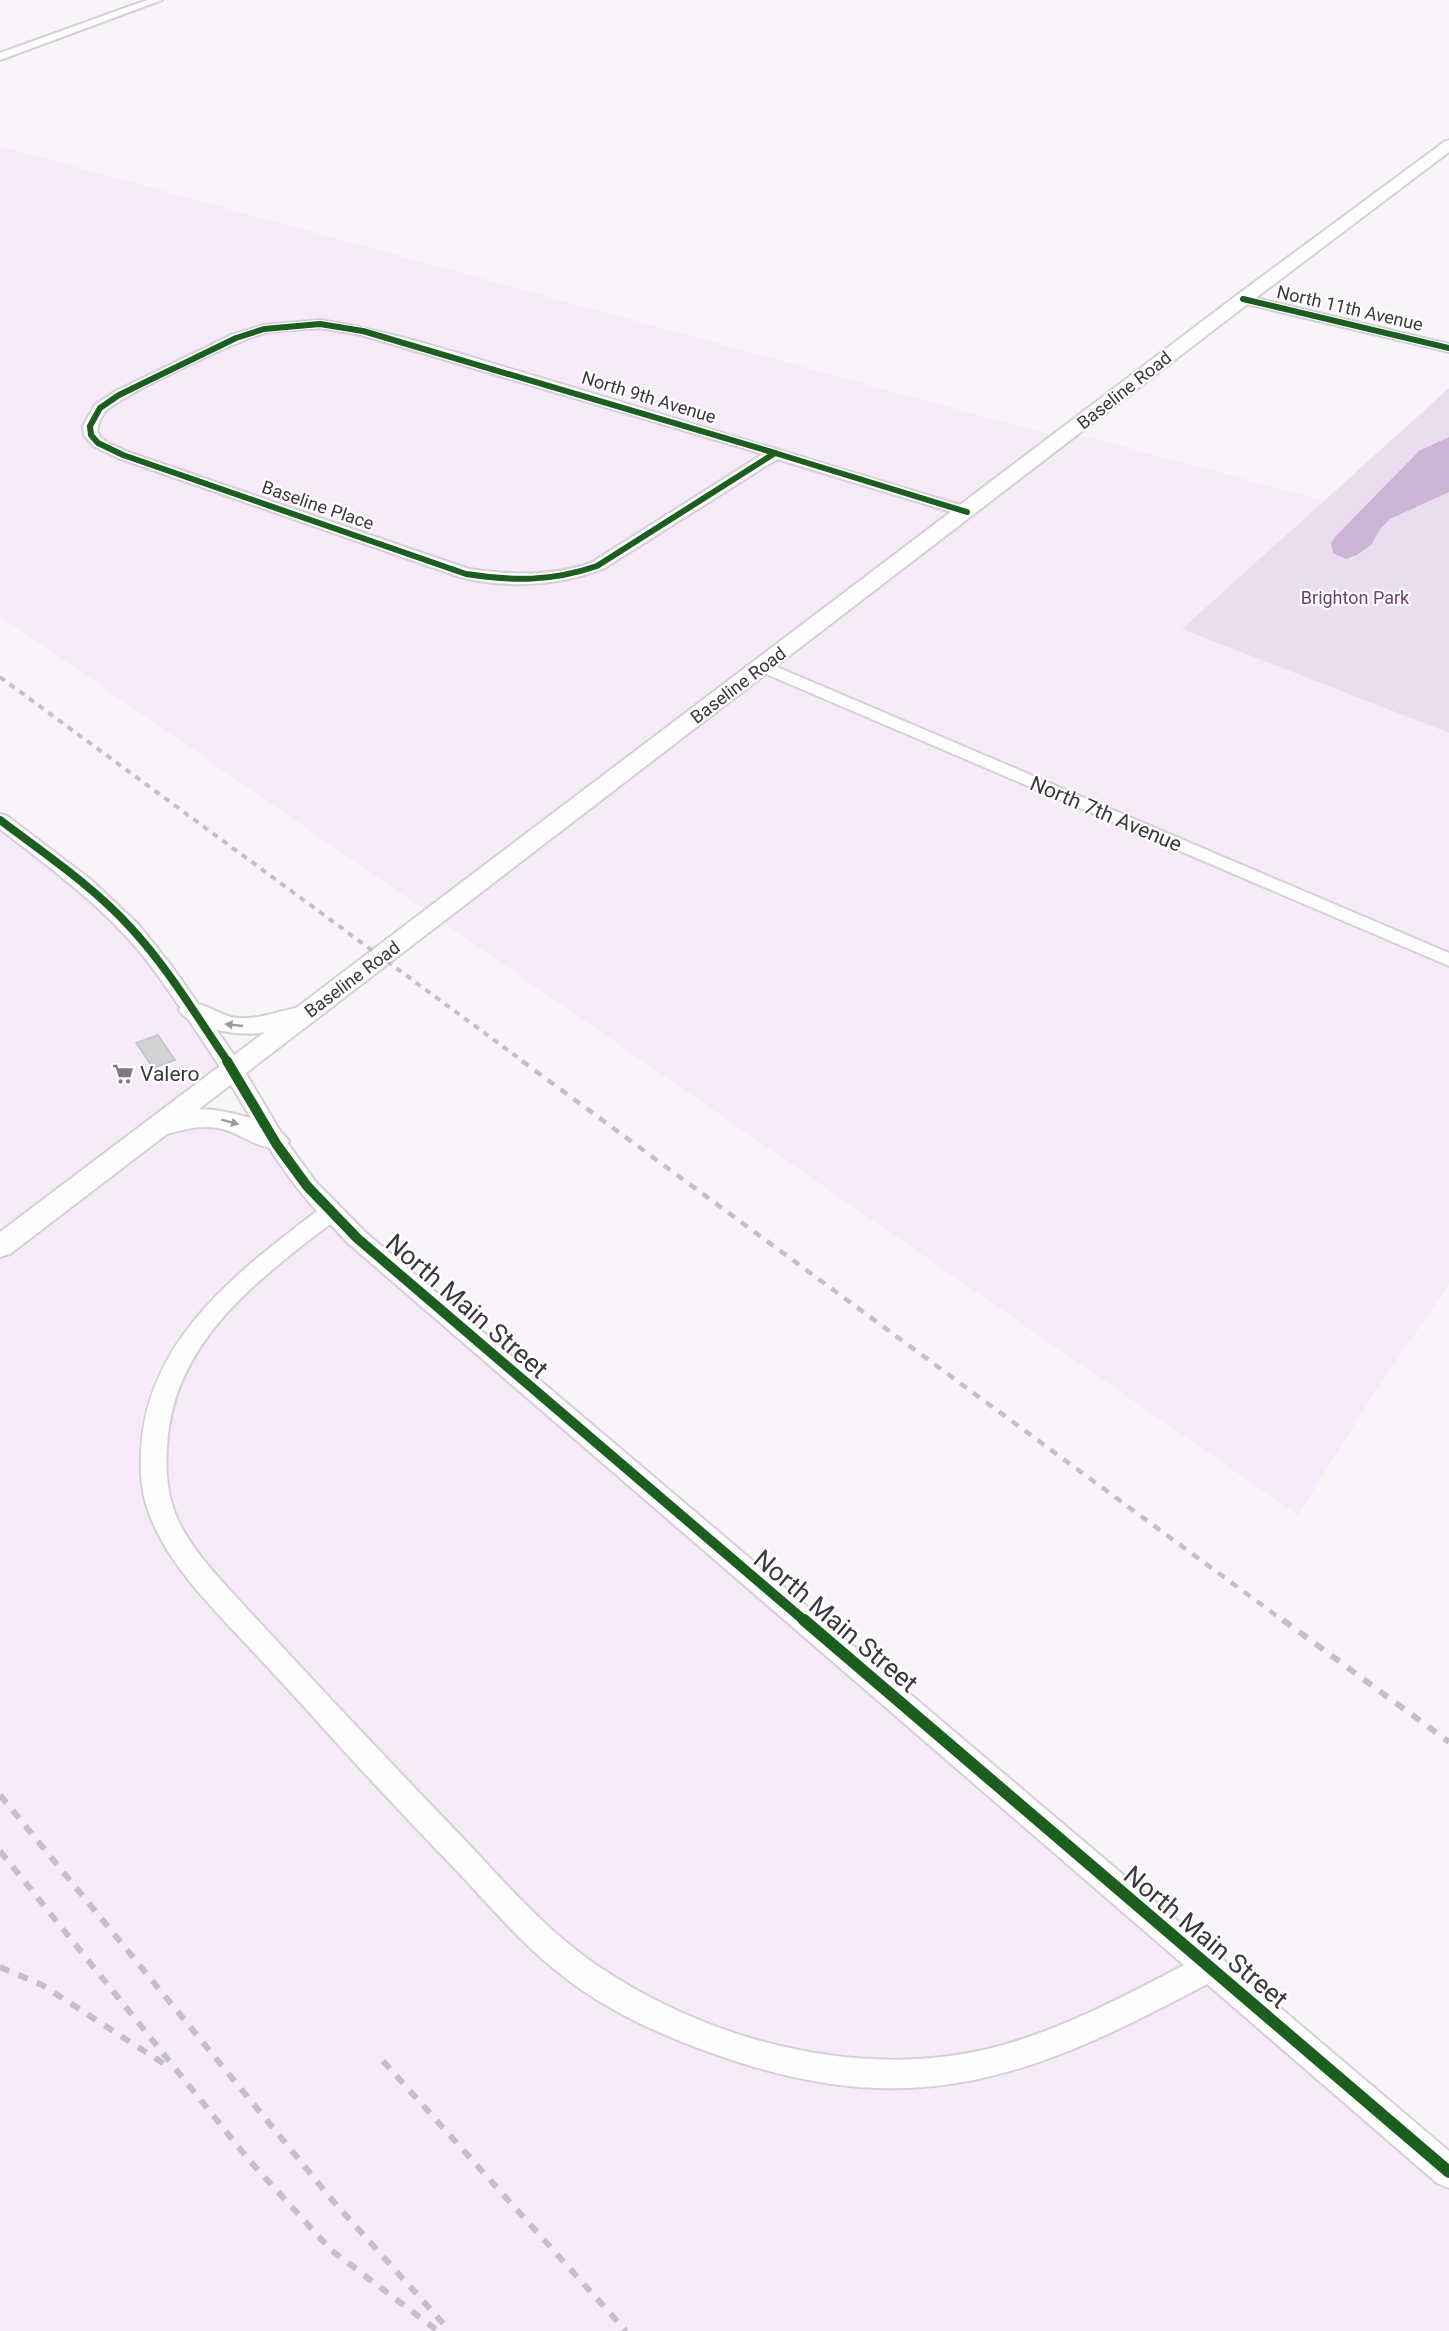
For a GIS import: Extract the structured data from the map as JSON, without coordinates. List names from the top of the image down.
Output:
{
  "streets": {
    "main road": ["Baseline Road"],
    "street": [
      "North 11th Avenue",
      "North 9th Avenue",
      "Baseline Place",
      "North 7th Avenue",
      "North Main Street"
    ]
  },
  "crossings": [
    ["North 11th Avenue", "Baseline Road"],
    ["Baseline Road", "North 9th Avenue"],
    ["Baseline Road", "North 7th Avenue"],
    ["Baseline Road", "North Main Street"],
    ["North 9th Avenue", "Baseline Place"]
  ],
  "parks": ["Brighton Park"],
  "places": {
    "supermarket": ["Valero"]
  }
}
